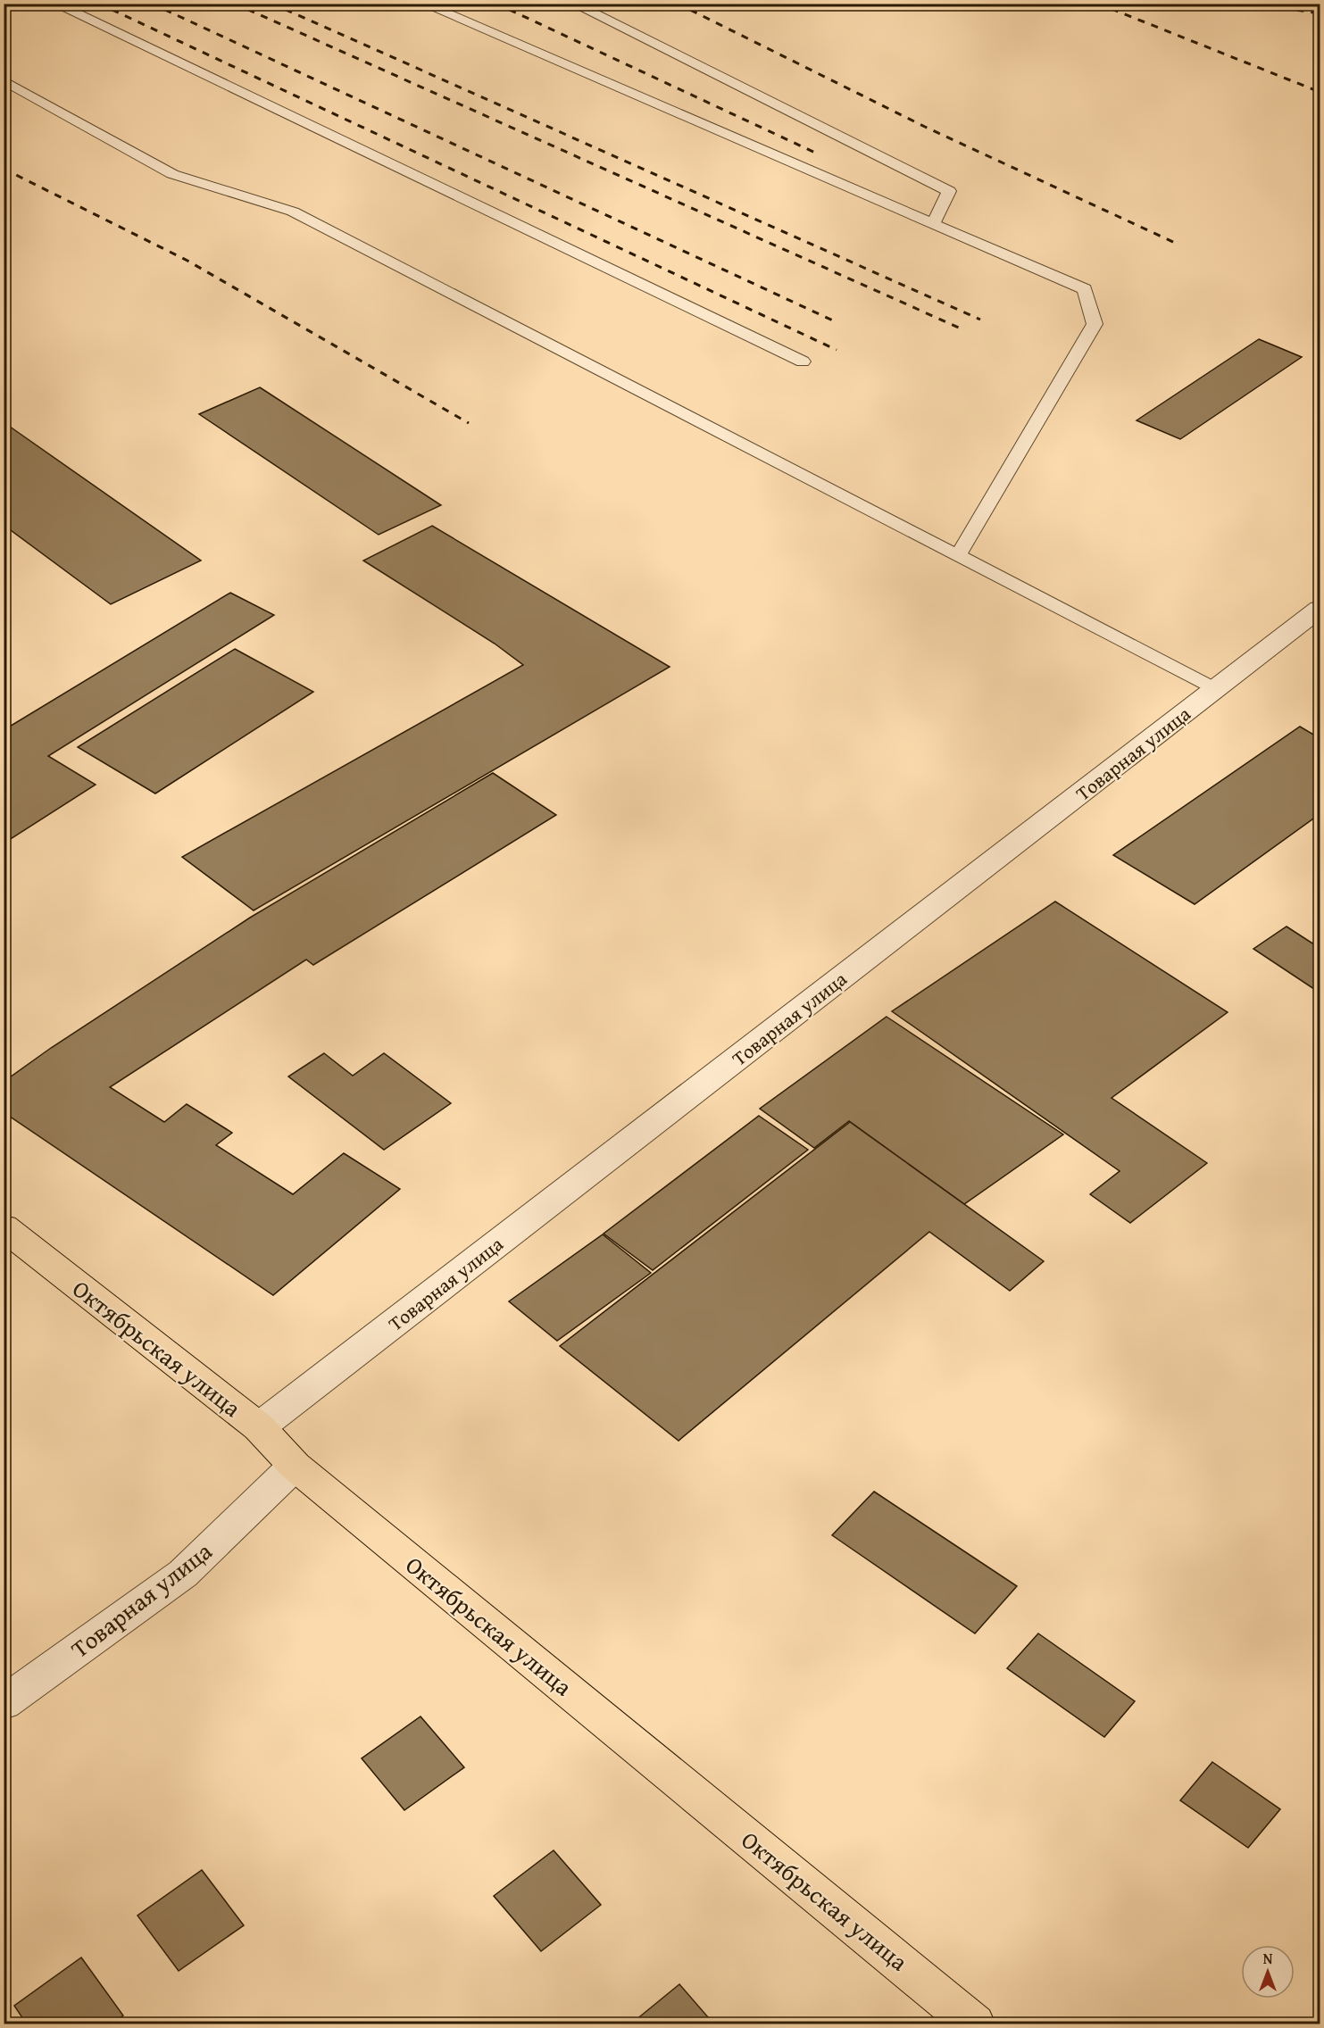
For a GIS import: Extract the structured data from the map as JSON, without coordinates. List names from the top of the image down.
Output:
{
  "streets": {
    "main road": ["Октябрьская улица"],
    "street": ["Товарная улица"]
  },
  "crossings": [
    ["Товарная улица", "Октябрьская улица"]
  ],
  "north": "top"
}
